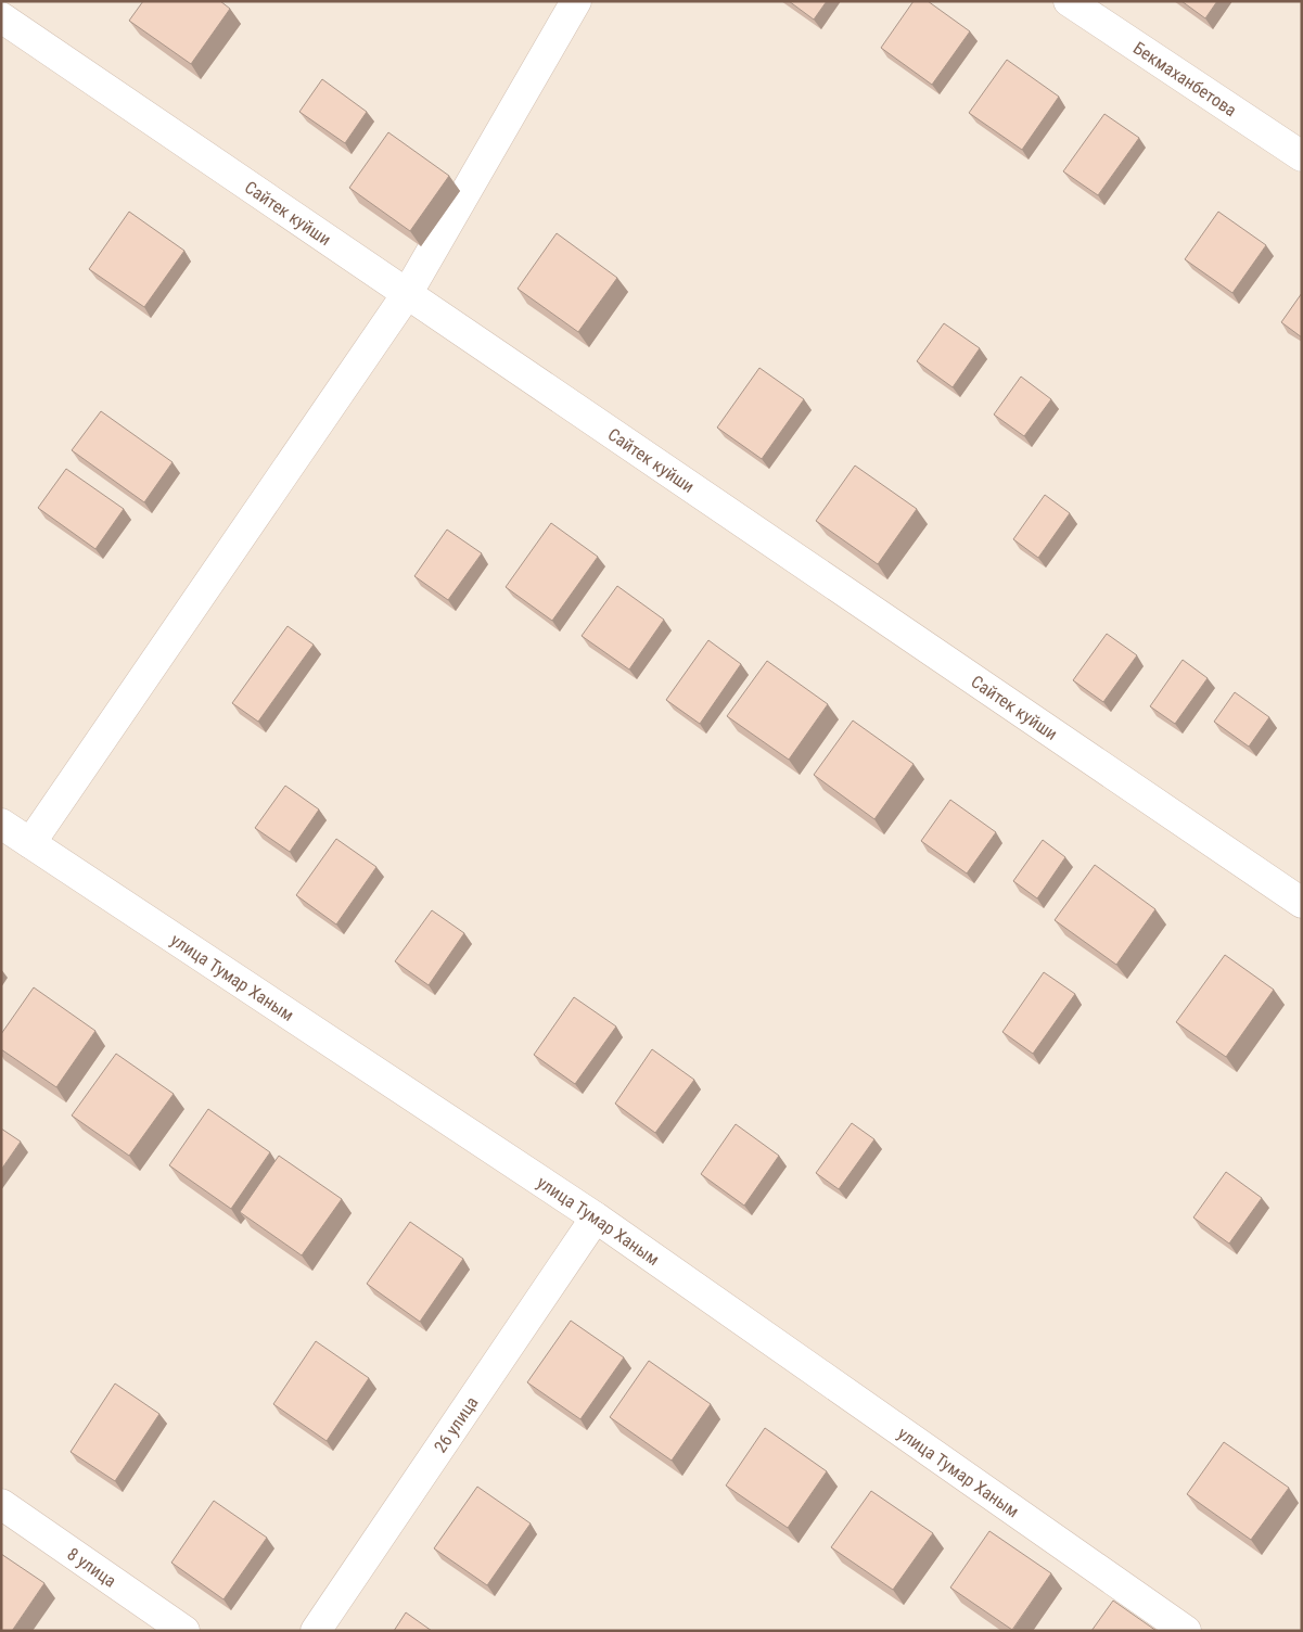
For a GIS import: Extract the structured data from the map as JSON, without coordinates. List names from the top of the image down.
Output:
{
  "streets": {
    "street": [
      "Бекмаханбетова",
      "Сайтек куйши",
      "улица Тумар Ханым",
      "26 улица",
      "8 улица"
    ]
  },
  "crossings": [
    ["улица Тумар Ханым", "26 улица"]
  ]
}
